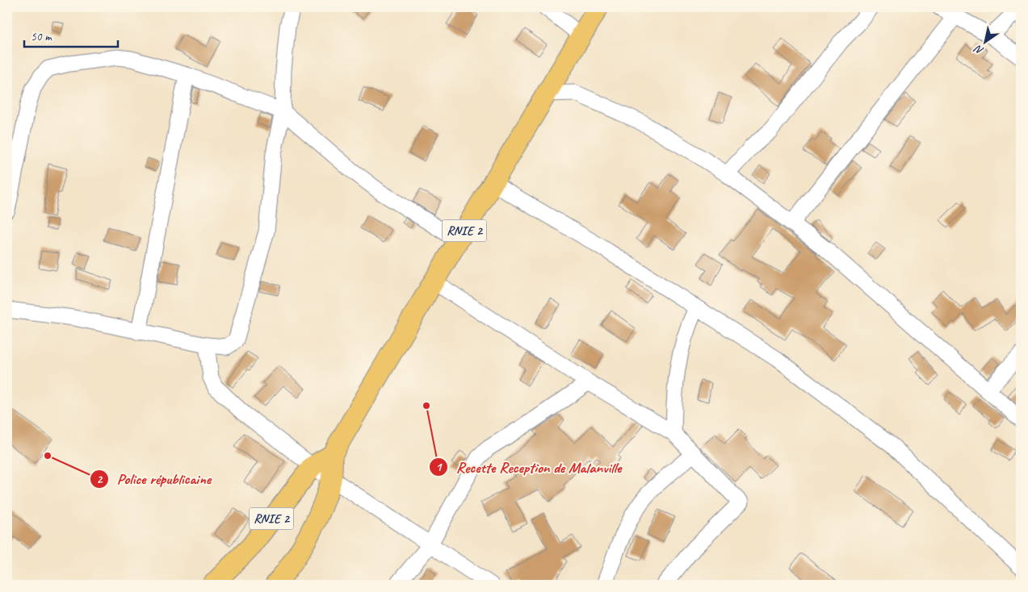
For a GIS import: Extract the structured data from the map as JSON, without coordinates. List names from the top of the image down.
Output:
{
  "streets": {
    "main road": ["RNIE 2"]
  },
  "places": ["Recette Reception de Malanville", "Police républicaine"],
  "scale_bar": "50 m",
  "north": "bottom left"
}
